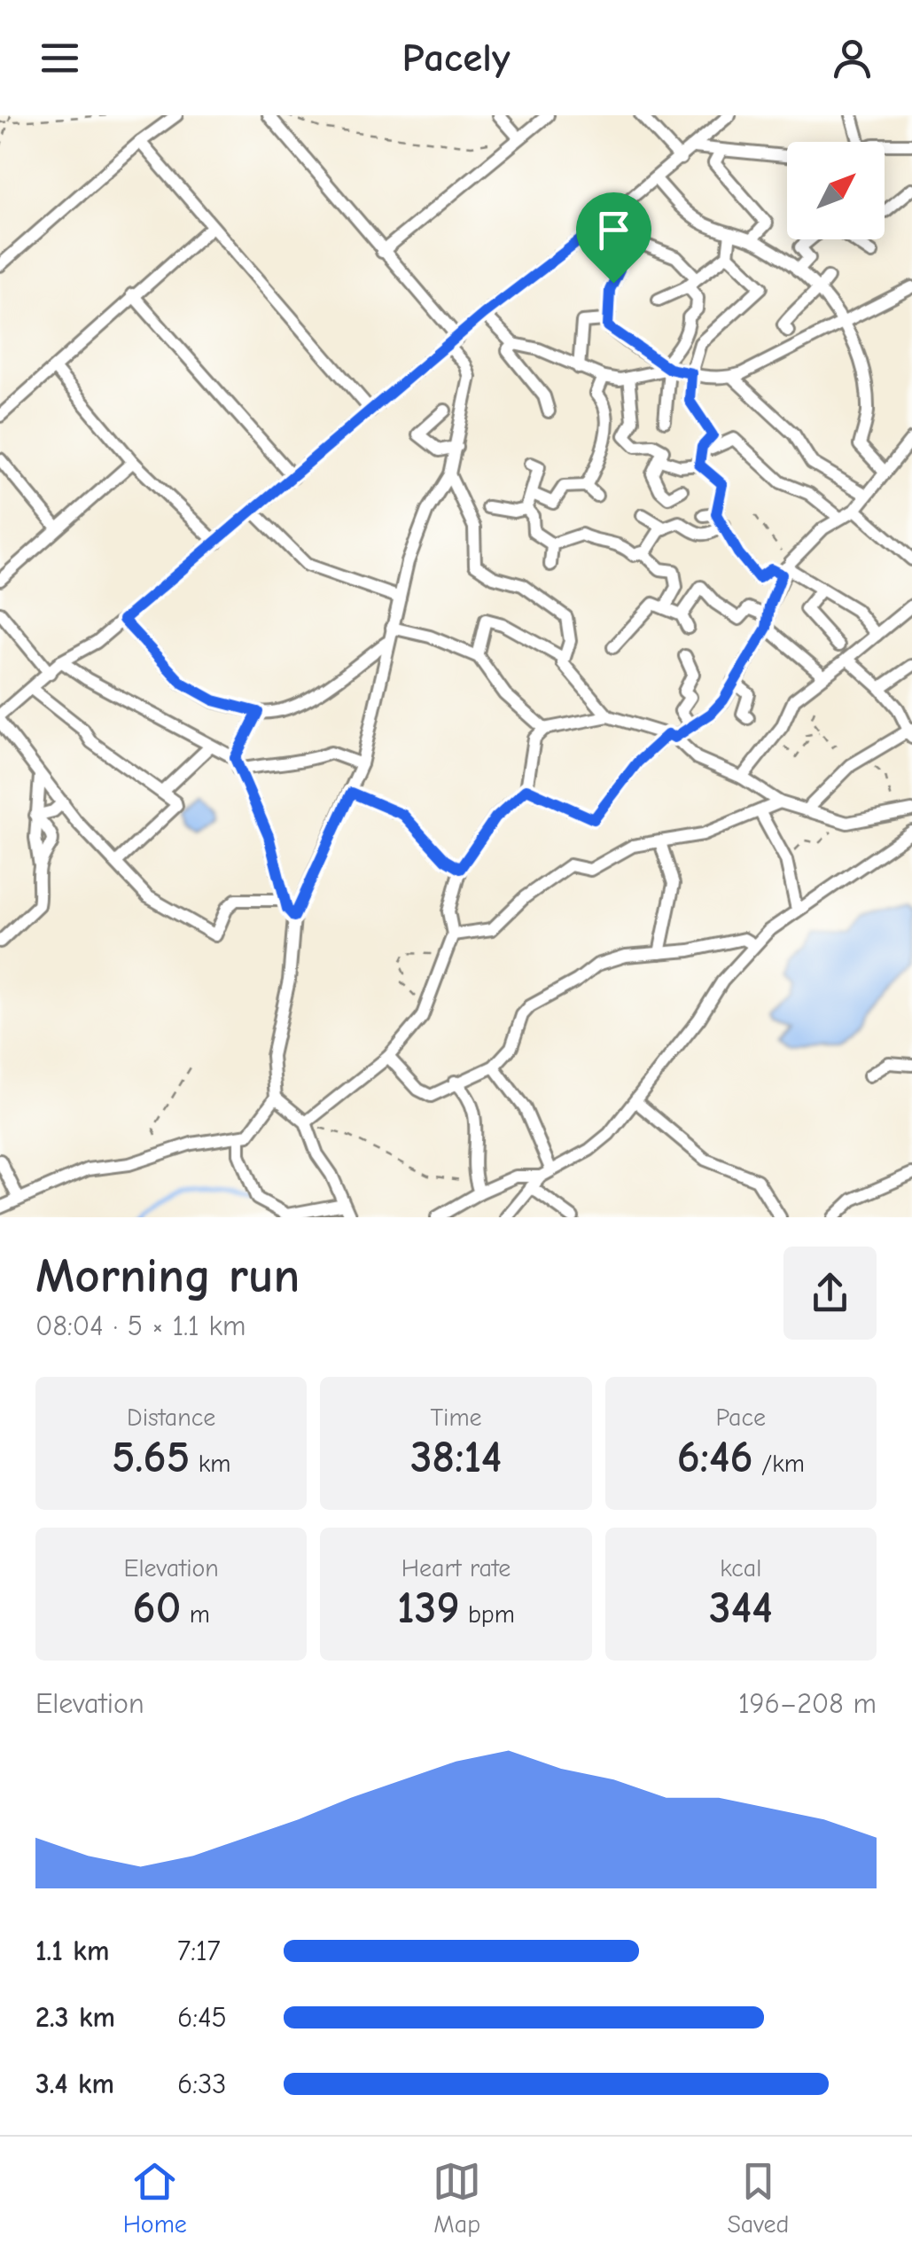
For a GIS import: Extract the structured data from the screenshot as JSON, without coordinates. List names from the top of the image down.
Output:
{
  "north": "top right",
  "page": {
    "header": "Pacely",
    "heading": ["Morning run", "08:04 · 5 × 1.1 km"],
    "stats": [
      ["Distance", "5.65 km"],
      ["Time", "38:14"],
      ["Pace", "6:46 /km"],
      ["Elevation", "60 m"],
      ["Heart rate", "139 bpm"],
      ["kcal", "344"]
    ],
    "chart": ["Elevation", "196–208 m"],
    "list": [
      {
        "name": "1.1 km",
        "note": "7:17"
      },
      {
        "name": "2.3 km",
        "note": "6:45"
      },
      {
        "name": "3.4 km",
        "note": "6:33"
      }
    ],
    "tabs": ["Home", "Map", "Saved"]
  }
}
